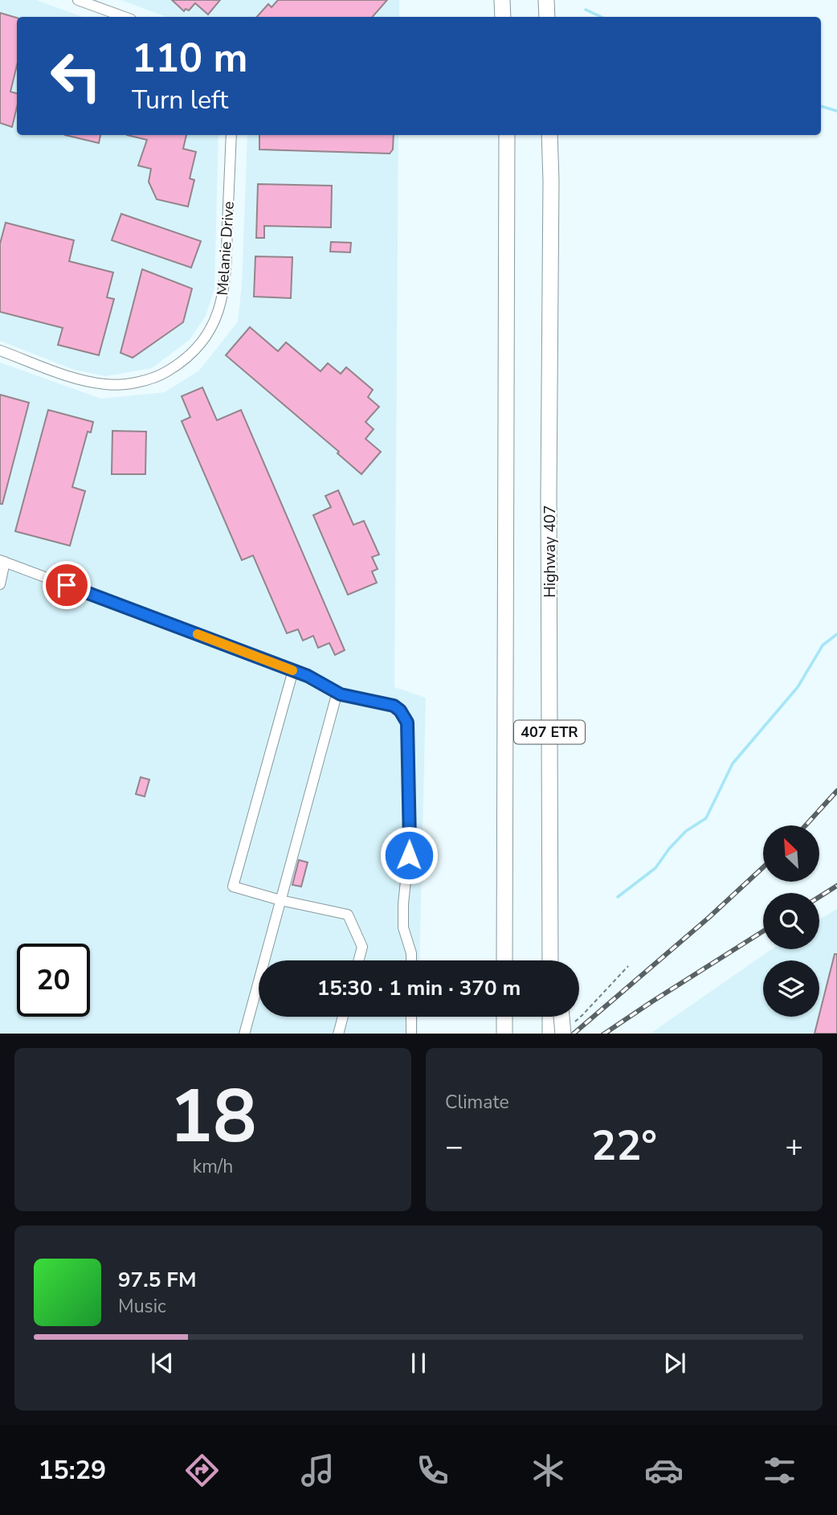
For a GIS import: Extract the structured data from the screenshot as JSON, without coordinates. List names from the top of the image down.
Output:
{
  "streets": {
    "highway": ["Highway 407", "407 ETR"],
    "street": ["Melanie Drive"]
  },
  "north": "top left",
  "page": {
    "turn": ["110 m", "Turn left"],
    "limit": "20",
    "trip": "15:30 · 1 min · 370 m",
    "tile": [
      ["18", "km/h"],
      "Climate"
    ],
    "heat": ["−", "22°", "+"],
    "song": ["97.5 FM", "Music"],
    "tabs": "15:29"
  }
}
